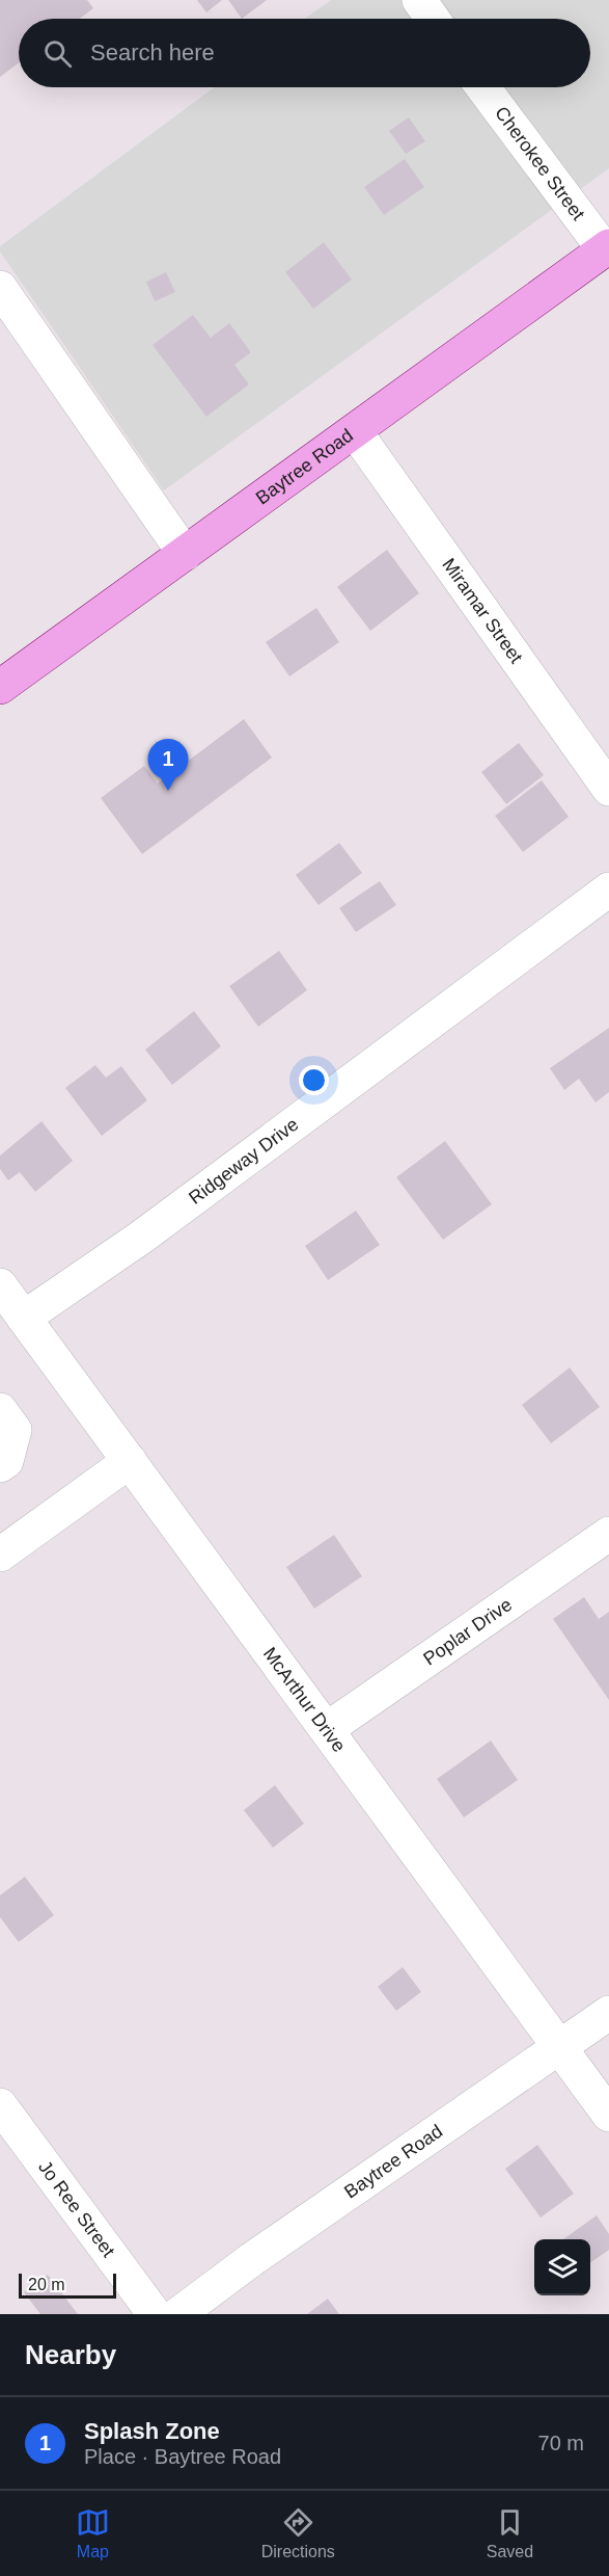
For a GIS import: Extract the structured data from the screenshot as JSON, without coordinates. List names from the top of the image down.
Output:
{
  "streets": {
    "main road": ["Baytree Road"],
    "street": [
      "Cherokee Street",
      "Miramar Street",
      "Ridgeway Drive",
      "Poplar Drive",
      "McArthur Drive",
      "Jo Ree Street"
    ]
  },
  "crossings": [
    ["Cherokee Street", "Baytree Road"],
    ["Baytree Road", "Miramar Street"],
    ["Baytree Road", "McArthur Drive"],
    ["Ridgeway Drive", "McArthur Drive"],
    ["Poplar Drive", "McArthur Drive"]
  ],
  "scale_bar": "20 m",
  "page": {
    "search": "Search here",
    "pins": "1",
    "scale": "20 m",
    "heading": "Nearby",
    "list": [
      {
        "mark": "1",
        "name": "Splash Zone",
        "note": "Place · Baytree Road",
        "value": "70 m"
      }
    ],
    "nav": ["Map", "Directions", "Saved"]
  }
}
